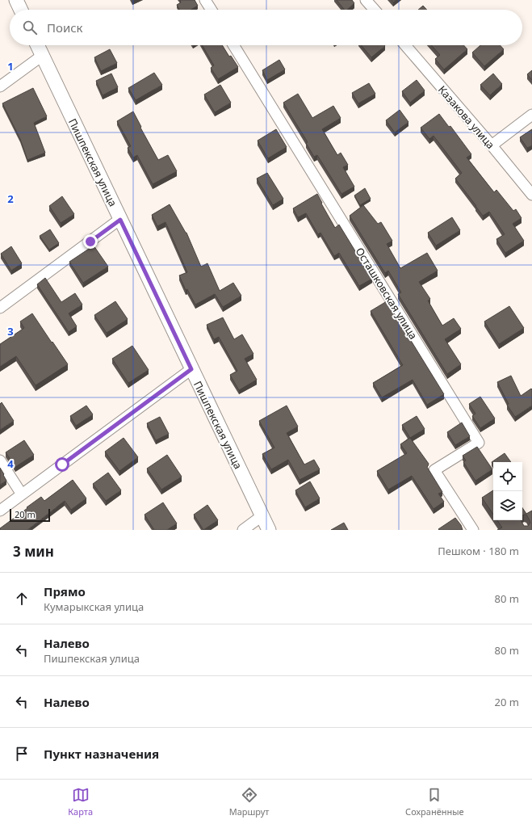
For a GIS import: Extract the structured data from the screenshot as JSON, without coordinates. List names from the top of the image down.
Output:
{
  "streets": {
    "street": ["Казакова улица", "Пишпекская улица", "Осташковская улица"]
  },
  "scale_bar": "20 m",
  "page": {
    "search": "Поиск",
    "scale": "20 m",
    "heading": ["3 мин", "Пешком · 180 m"],
    "list": [
      ["Прямо", "Кумарыкская улица", "80 m"],
      ["Налево", "Пишпекская улица", "80 m"],
      ["Налево", "20 m"],
      "Пункт назначения"
    ],
    "nav": ["Карта", "Маршрут", "Сохранённые"]
  },
  "grid": {
    "rows": [
      "1",
      "2",
      "3",
      "4"
    ]
  }
}
